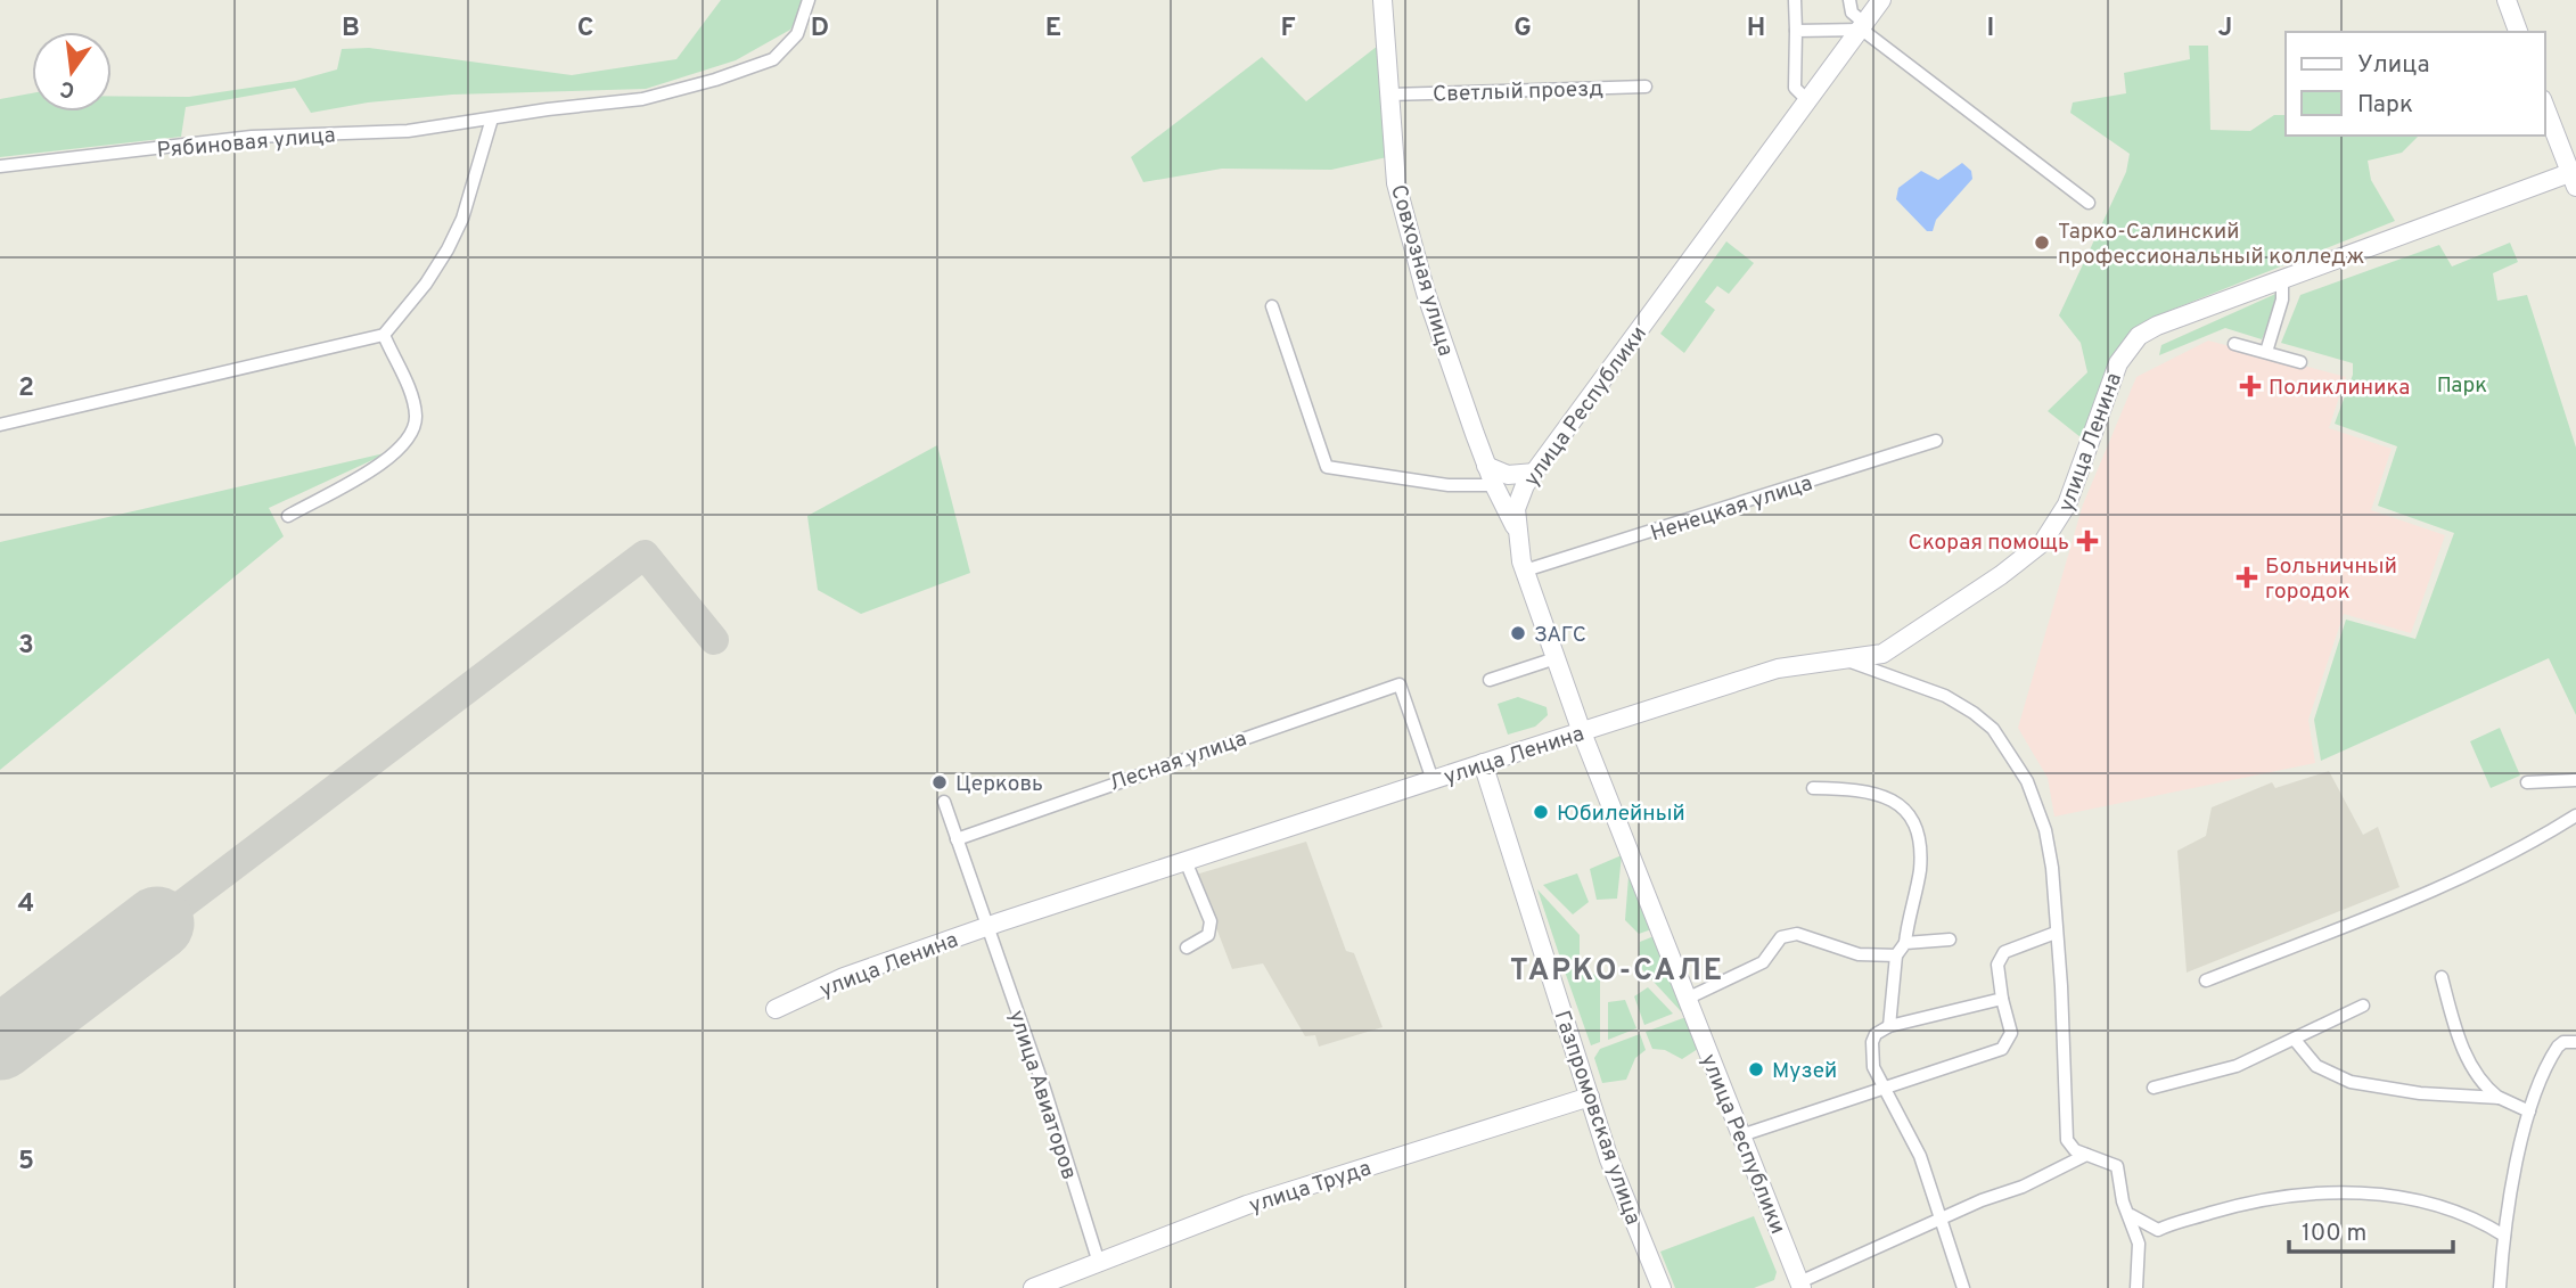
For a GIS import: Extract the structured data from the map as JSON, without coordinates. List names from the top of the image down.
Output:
{
  "streets": {
    "street": [
      "Светлый проезд",
      "Рябиновая улица",
      "Совхозная улица",
      "улица Республики",
      "улица Ленина",
      "Ненецкая улица",
      "Лесная улица",
      "улица Авиаторов",
      "Газпромовская улица",
      "улица Труда"
    ]
  },
  "crossings": [
    ["Светлый проезд", "Совхозная улица"],
    ["Совхозная улица", "улица Республики"],
    ["улица Республики", "улица Ленина"],
    ["улица Республики", "Ненецкая улица"],
    ["улица Ленина", "Лесная улица"],
    ["улица Ленина", "улица Авиаторов"],
    ["улица Ленина", "Газпромовская улица"],
    ["Лесная улица", "улица Авиаторов"],
    ["улица Авиаторов", "улица Труда"],
    ["Газпромовская улица", "улица Труда"]
  ],
  "districts": ["ТАРКО-САЛЕ"],
  "parks": ["Парк"],
  "places": {
    "other": [
      "Тарко-Салинский профессиональный колледж",
      "ЗАГС",
      "Церковь",
      "Юбилейный",
      "Музей"
    ],
    "health": ["Поликлиника", "Скорая помощь", "Больничный городок"]
  },
  "legend": ["Улица", "Парк"],
  "scale_bar": "100 m",
  "north": "bottom",
  "grid": {
    "columns": [
      "B",
      "C",
      "D",
      "E",
      "F",
      "G",
      "H",
      "I",
      "J"
    ],
    "rows": [
      "2",
      "3",
      "4",
      "5"
    ]
  }
}
